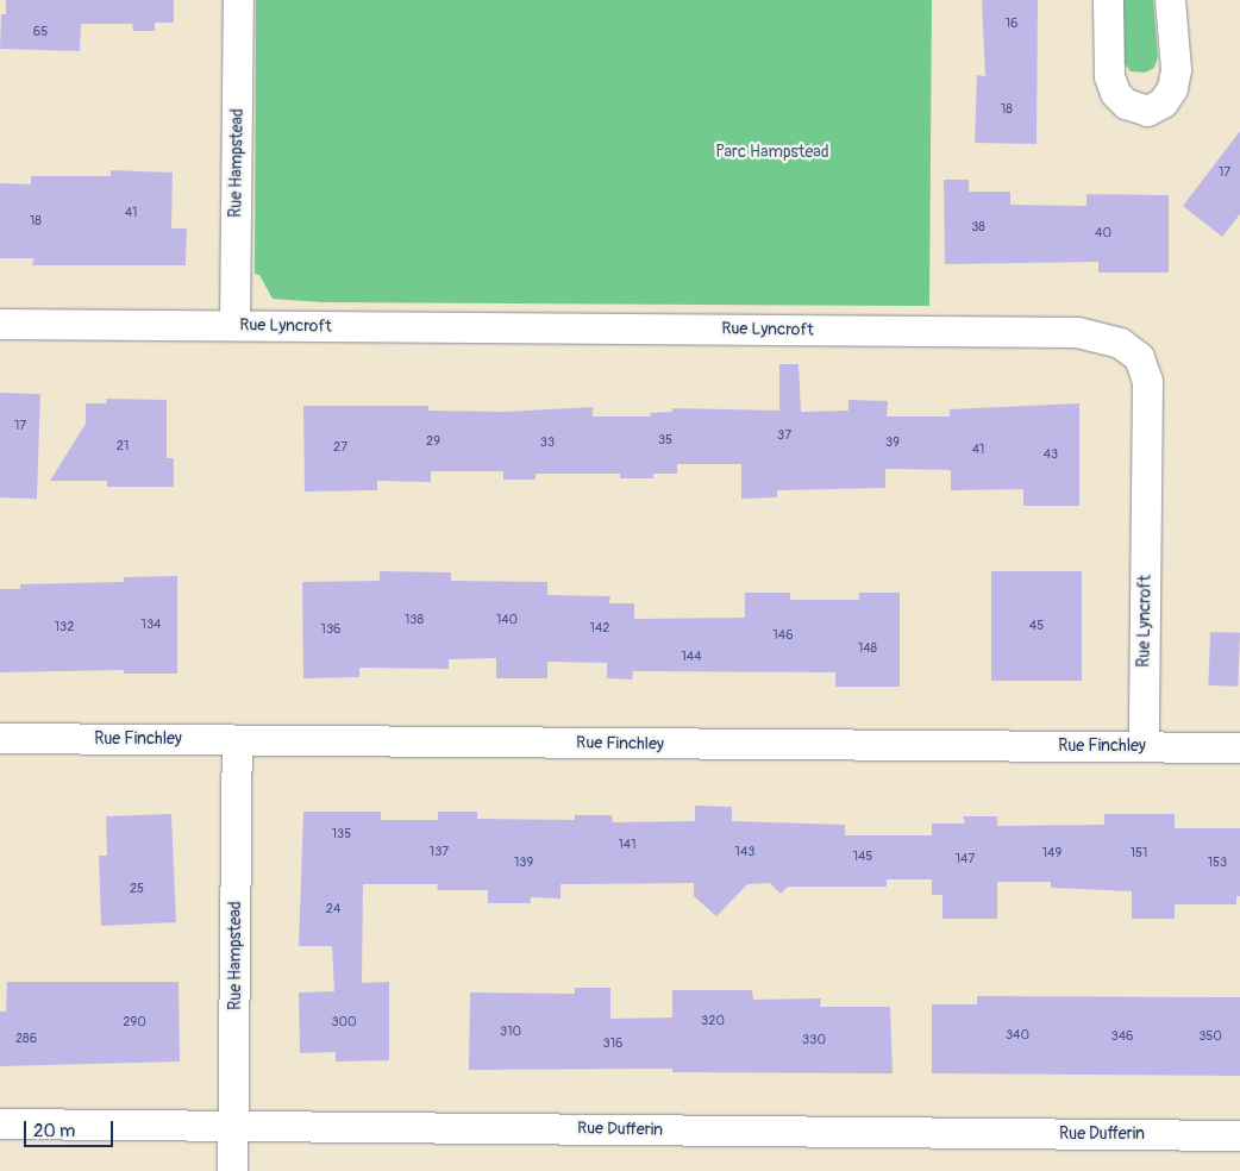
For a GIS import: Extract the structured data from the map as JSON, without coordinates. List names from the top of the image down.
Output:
{
  "streets": {
    "street": [
      "Rue Hampstead",
      "Rue Lyncroft",
      "Rue Finchley",
      "Rue Dufferin"
    ]
  },
  "crossings": [
    ["Rue Hampstead", "Rue Lyncroft"],
    ["Rue Hampstead", "Rue Finchley"],
    ["Rue Hampstead", "Rue Dufferin"],
    ["Rue Lyncroft", "Rue Finchley"]
  ],
  "parks": ["Parc Hampstead"],
  "house_numbers": [
    "16",
    "65",
    "18",
    "17",
    "41",
    "18",
    "38",
    "40",
    "17",
    "37",
    "35",
    "29",
    "33",
    "39",
    "21",
    "27",
    "41",
    "43",
    "138",
    "140",
    "134",
    "45",
    "132",
    "142",
    "136",
    "146",
    "148",
    "144",
    "135",
    "141",
    "137",
    "143",
    "149",
    "151",
    "145",
    "147",
    "139",
    "153",
    "25",
    "24",
    "320",
    "290",
    "300",
    "310",
    "340",
    "346",
    "350",
    "286",
    "330",
    "316"
  ],
  "scale_bar": "20 m"
}
